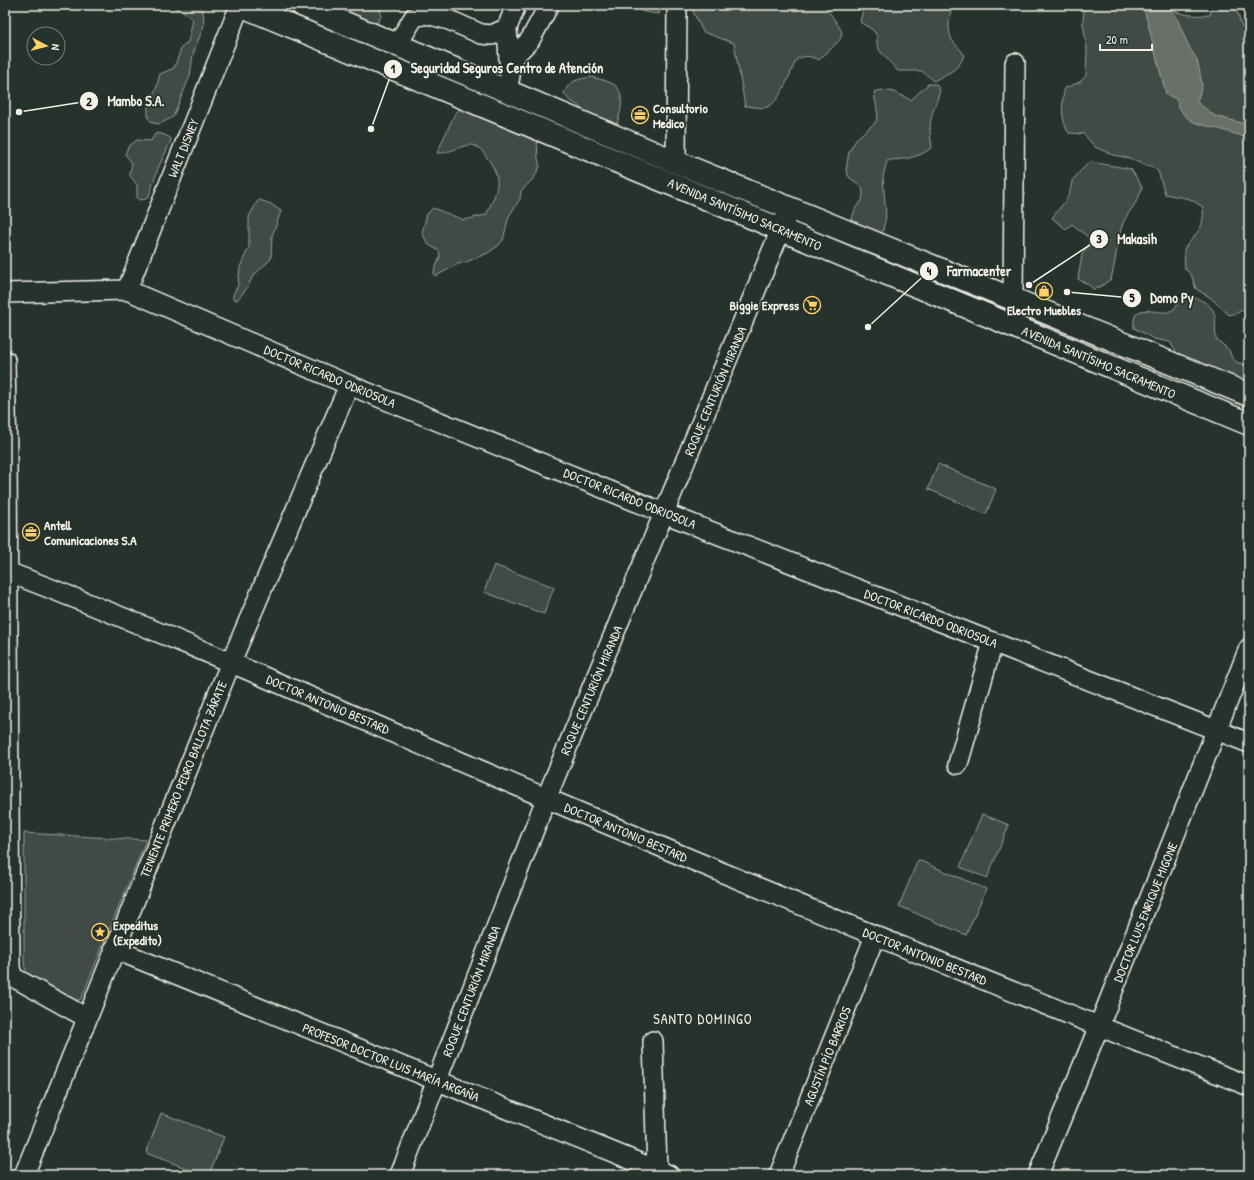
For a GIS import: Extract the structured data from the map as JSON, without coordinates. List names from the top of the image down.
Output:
{
  "streets": {
    "main road": ["AVENIDA SANTÍSIMO SACRAMENTO"],
    "street": [
      "WALT DISNEY",
      "DOCTOR RICARDO ODRIOSOLA",
      "ROQUE CENTURIÓN MIRANDA",
      "DOCTOR ANTONIO BESTARD",
      "TENIENTE PRIMERO PEDRO BALLOTA ZÁRATE",
      "DOCTOR LUIS ENRIQUE MIGONE",
      "AGUSTÍN PÍO BARRIOS",
      "PROFESOR DOCTOR LUIS MARÍA ARGAÑA"
    ]
  },
  "crossings": [
    ["WALT DISNEY", "AVENIDA SANTÍSIMO SACRAMENTO"],
    ["WALT DISNEY", "DOCTOR RICARDO ODRIOSOLA"],
    ["AVENIDA SANTÍSIMO SACRAMENTO", "ROQUE CENTURIÓN MIRANDA"],
    ["DOCTOR RICARDO ODRIOSOLA", "ROQUE CENTURIÓN MIRANDA"],
    ["DOCTOR RICARDO ODRIOSOLA", "TENIENTE PRIMERO PEDRO BALLOTA ZÁRATE"],
    ["DOCTOR RICARDO ODRIOSOLA", "DOCTOR LUIS ENRIQUE MIGONE"],
    ["ROQUE CENTURIÓN MIRANDA", "DOCTOR ANTONIO BESTARD"],
    ["ROQUE CENTURIÓN MIRANDA", "PROFESOR DOCTOR LUIS MARÍA ARGAÑA"],
    ["DOCTOR ANTONIO BESTARD", "TENIENTE PRIMERO PEDRO BALLOTA ZÁRATE"],
    ["DOCTOR ANTONIO BESTARD", "DOCTOR LUIS ENRIQUE MIGONE"],
    ["DOCTOR ANTONIO BESTARD", "AGUSTÍN PÍO BARRIOS"],
    ["TENIENTE PRIMERO PEDRO BALLOTA ZÁRATE", "PROFESOR DOCTOR LUIS MARÍA ARGAÑA"]
  ],
  "districts": ["SANTO DOMINGO"],
  "places": {
    "other": [
      "Mambo S.A.",
      "Seguridad Seguros Centro de Atención",
      "Makasih",
      "Domo Py",
      "Farmacenter"
    ],
    "office": ["Consultorio Medico", "Antell Comunicaciones S.A"],
    "shop": ["Electro Muebles"],
    "supermarket": ["Biggie Express"],
    "place": ["Expeditus (Expedito)"]
  },
  "scale_bar": "20 m",
  "north": "right"
}
